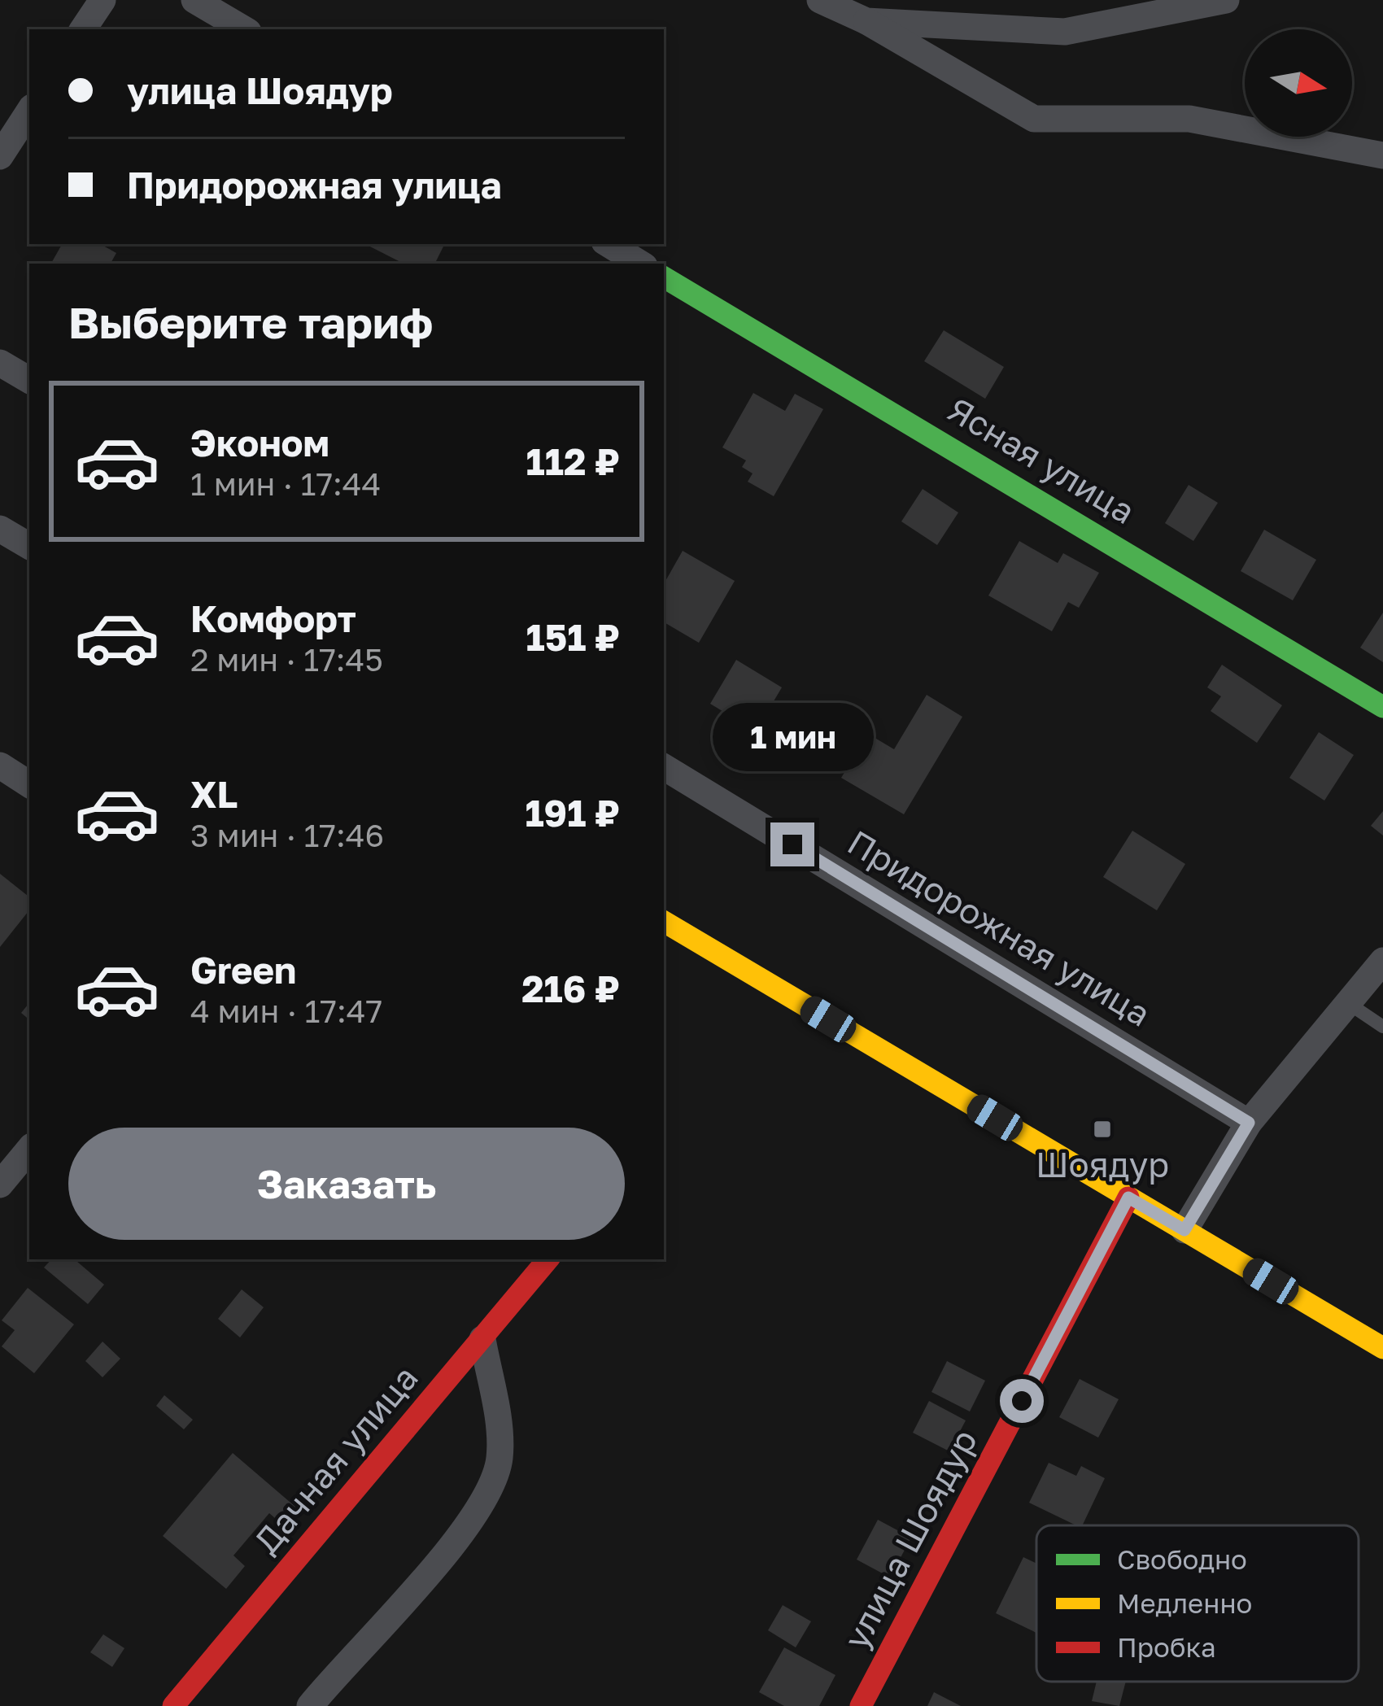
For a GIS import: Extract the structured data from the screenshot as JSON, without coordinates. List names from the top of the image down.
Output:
{
  "streets": {
    "street": [
      "Ясная улица",
      "Придорожная улица",
      "Дачная улица",
      "улица Шоядур"
    ]
  },
  "places": {
    "transit": ["Шоядур"]
  },
  "legend": ["Свободно", "Медленно", "Пробка"],
  "north": "right",
  "page": {
    "banner": ["улица Шоядур", "Придорожная улица"],
    "heading": "Выберите тариф",
    "list": [
      {
        "name": "Эконом",
        "note": "1 мин · 17:44",
        "value": "112 ₽"
      },
      {
        "name": "Комфорт",
        "note": "2 мин · 17:45",
        "value": "151 ₽"
      },
      {
        "name": "XL",
        "note": "3 мин · 17:46",
        "value": "191 ₽"
      },
      {
        "name": "Green",
        "note": "4 мин · 17:47",
        "value": "216 ₽"
      }
    ],
    "bubble": "1 мин",
    "buttons": "Заказать"
  }
}
